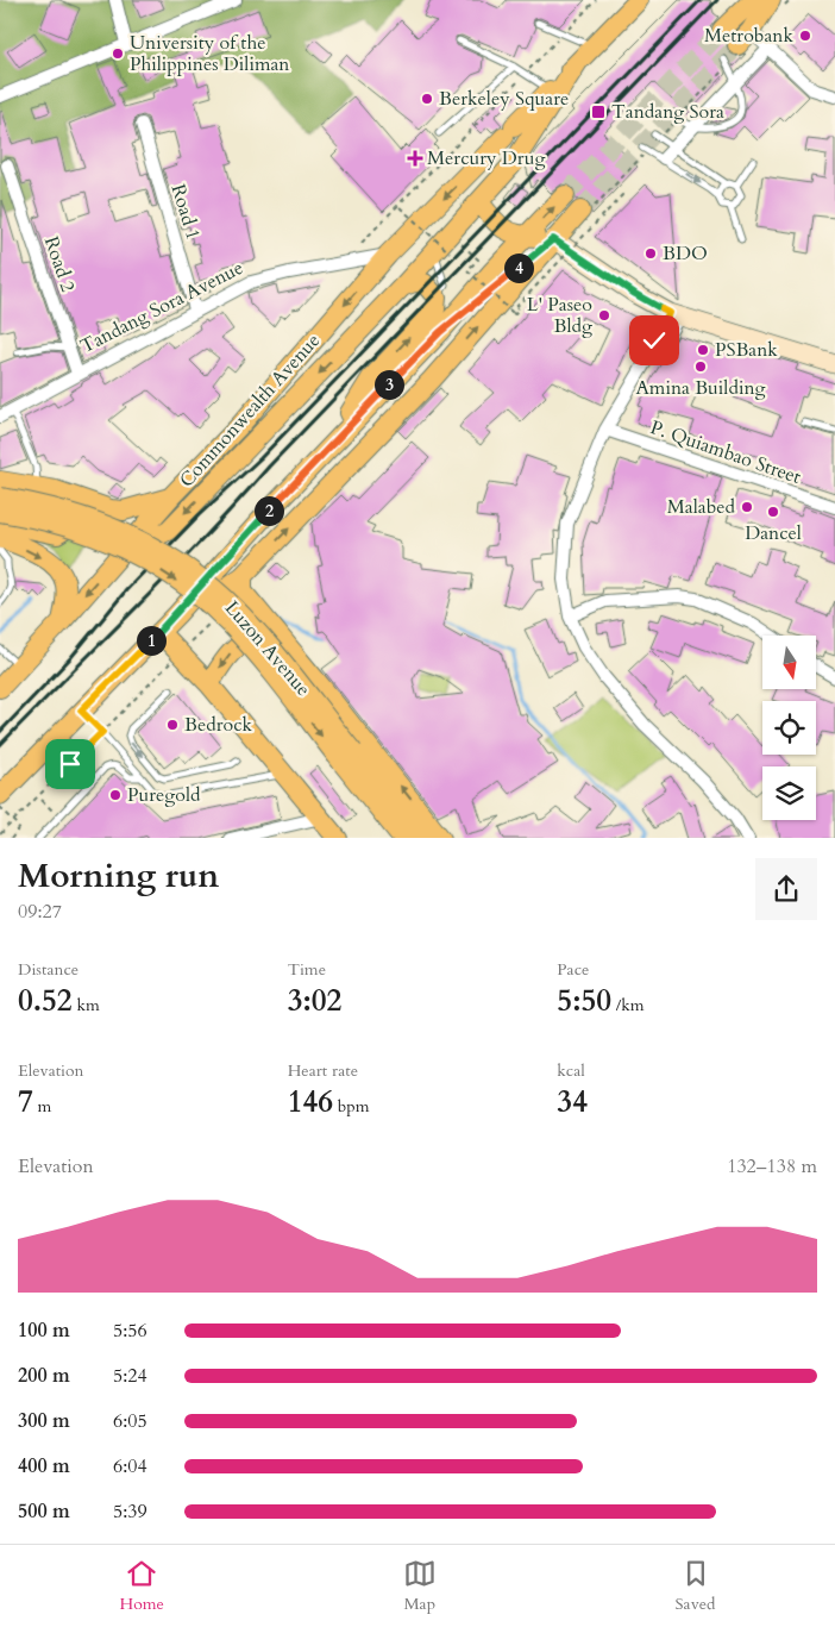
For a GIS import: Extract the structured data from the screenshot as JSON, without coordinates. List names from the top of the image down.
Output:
{
  "streets": {
    "main road": ["Commonwealth Avenue", "Luzon Avenue"],
    "street": [
      "Road 1",
      "Road 2",
      "Tandang Sora Avenue",
      "P. Quiambao Street"
    ]
  },
  "crossings": [
    ["Road 1", "Tandang Sora Avenue"],
    ["Road 2", "Tandang Sora Avenue"],
    ["Tandang Sora Avenue", "Commonwealth Avenue"]
  ],
  "places": {
    "other": [
      "Metrobank",
      "University of the Philippines Diliman",
      "Berkeley Square",
      "BDO",
      "L' Paseo Bldg",
      "PSBank",
      "Amina Building",
      "Malabed",
      "Dancel",
      "Bedrock",
      "Puregold"
    ],
    "transit": ["Tandang Sora"],
    "health": ["Mercury Drug"]
  },
  "north": "bottom",
  "page": {
    "pins": [
      "4",
      "3",
      "2",
      "1"
    ],
    "heading": ["Morning run", "09:27"],
    "stats": [
      ["Distance", "0.52 km"],
      ["Time", "3:02"],
      ["Pace", "5:50 /km"],
      ["Elevation", "7 m"],
      ["Heart rate", "146 bpm"],
      ["kcal", "34"]
    ],
    "chart": ["Elevation", "132–138 m"],
    "list": [
      {
        "name": "100 m",
        "note": "5:56"
      },
      {
        "name": "200 m",
        "note": "5:24"
      },
      {
        "name": "300 m",
        "note": "6:05"
      },
      {
        "name": "400 m",
        "note": "6:04"
      },
      {
        "name": "500 m",
        "note": "5:39"
      }
    ],
    "tabs": ["Home", "Map", "Saved"]
  }
}
